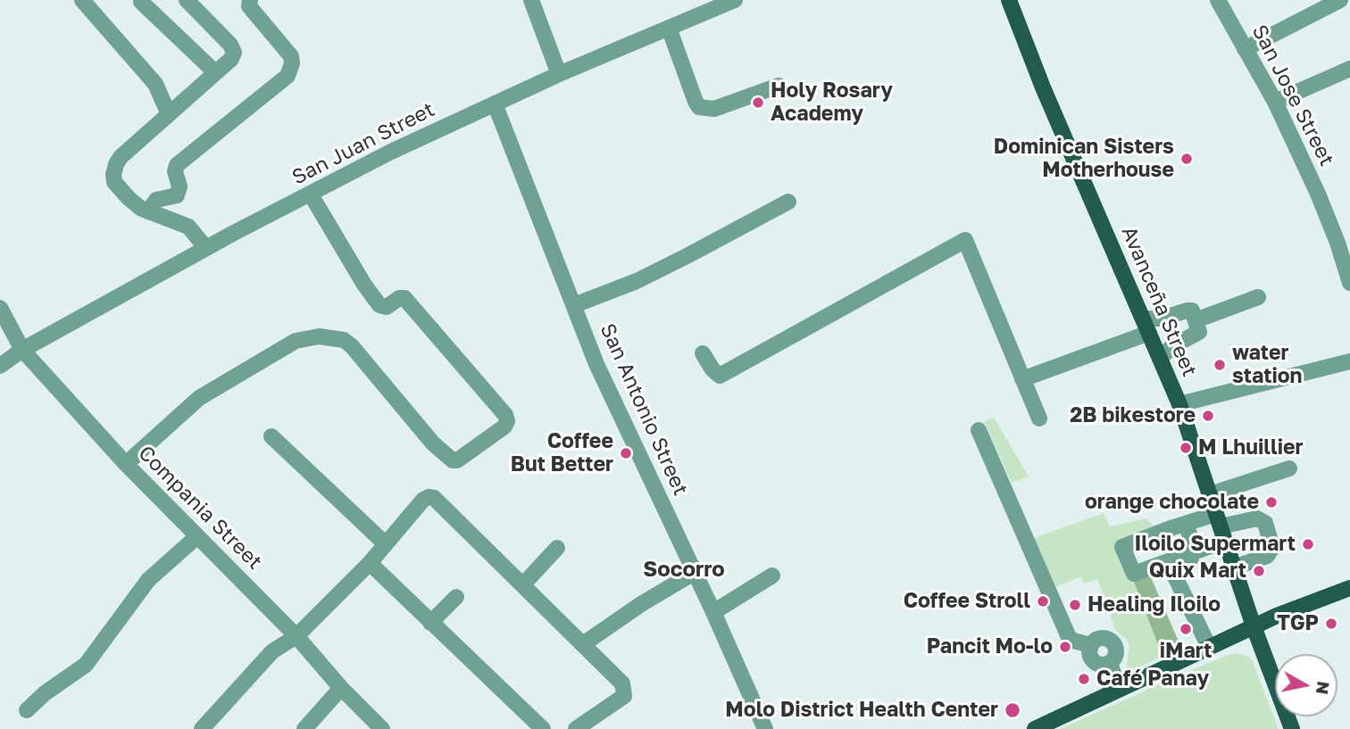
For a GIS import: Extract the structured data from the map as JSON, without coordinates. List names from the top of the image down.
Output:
{
  "streets": {
    "main road": ["Avanceña Street"],
    "street": [
      "San Jose Street",
      "San Juan Street",
      "San Antonio Street",
      "Compania Street"
    ]
  },
  "crossings": [
    ["San Juan Street", "San Antonio Street"],
    ["San Juan Street", "Compania Street"]
  ],
  "districts": ["Socorro"],
  "places": [
    "Holy Rosary Academy",
    "Dominican Sisters Motherhouse",
    "water station",
    "2B bikestore",
    "M Lhuillier",
    "Coffee But Better",
    "orange chocolate",
    "Iloilo Supermart",
    "Quix Mart",
    "Coffee Stroll",
    "Healing Iloilo",
    "TGP",
    "iMart",
    "Pancit Mo-lo",
    "Café Panay",
    "Molo District Health Center"
  ],
  "north": "right"
}
